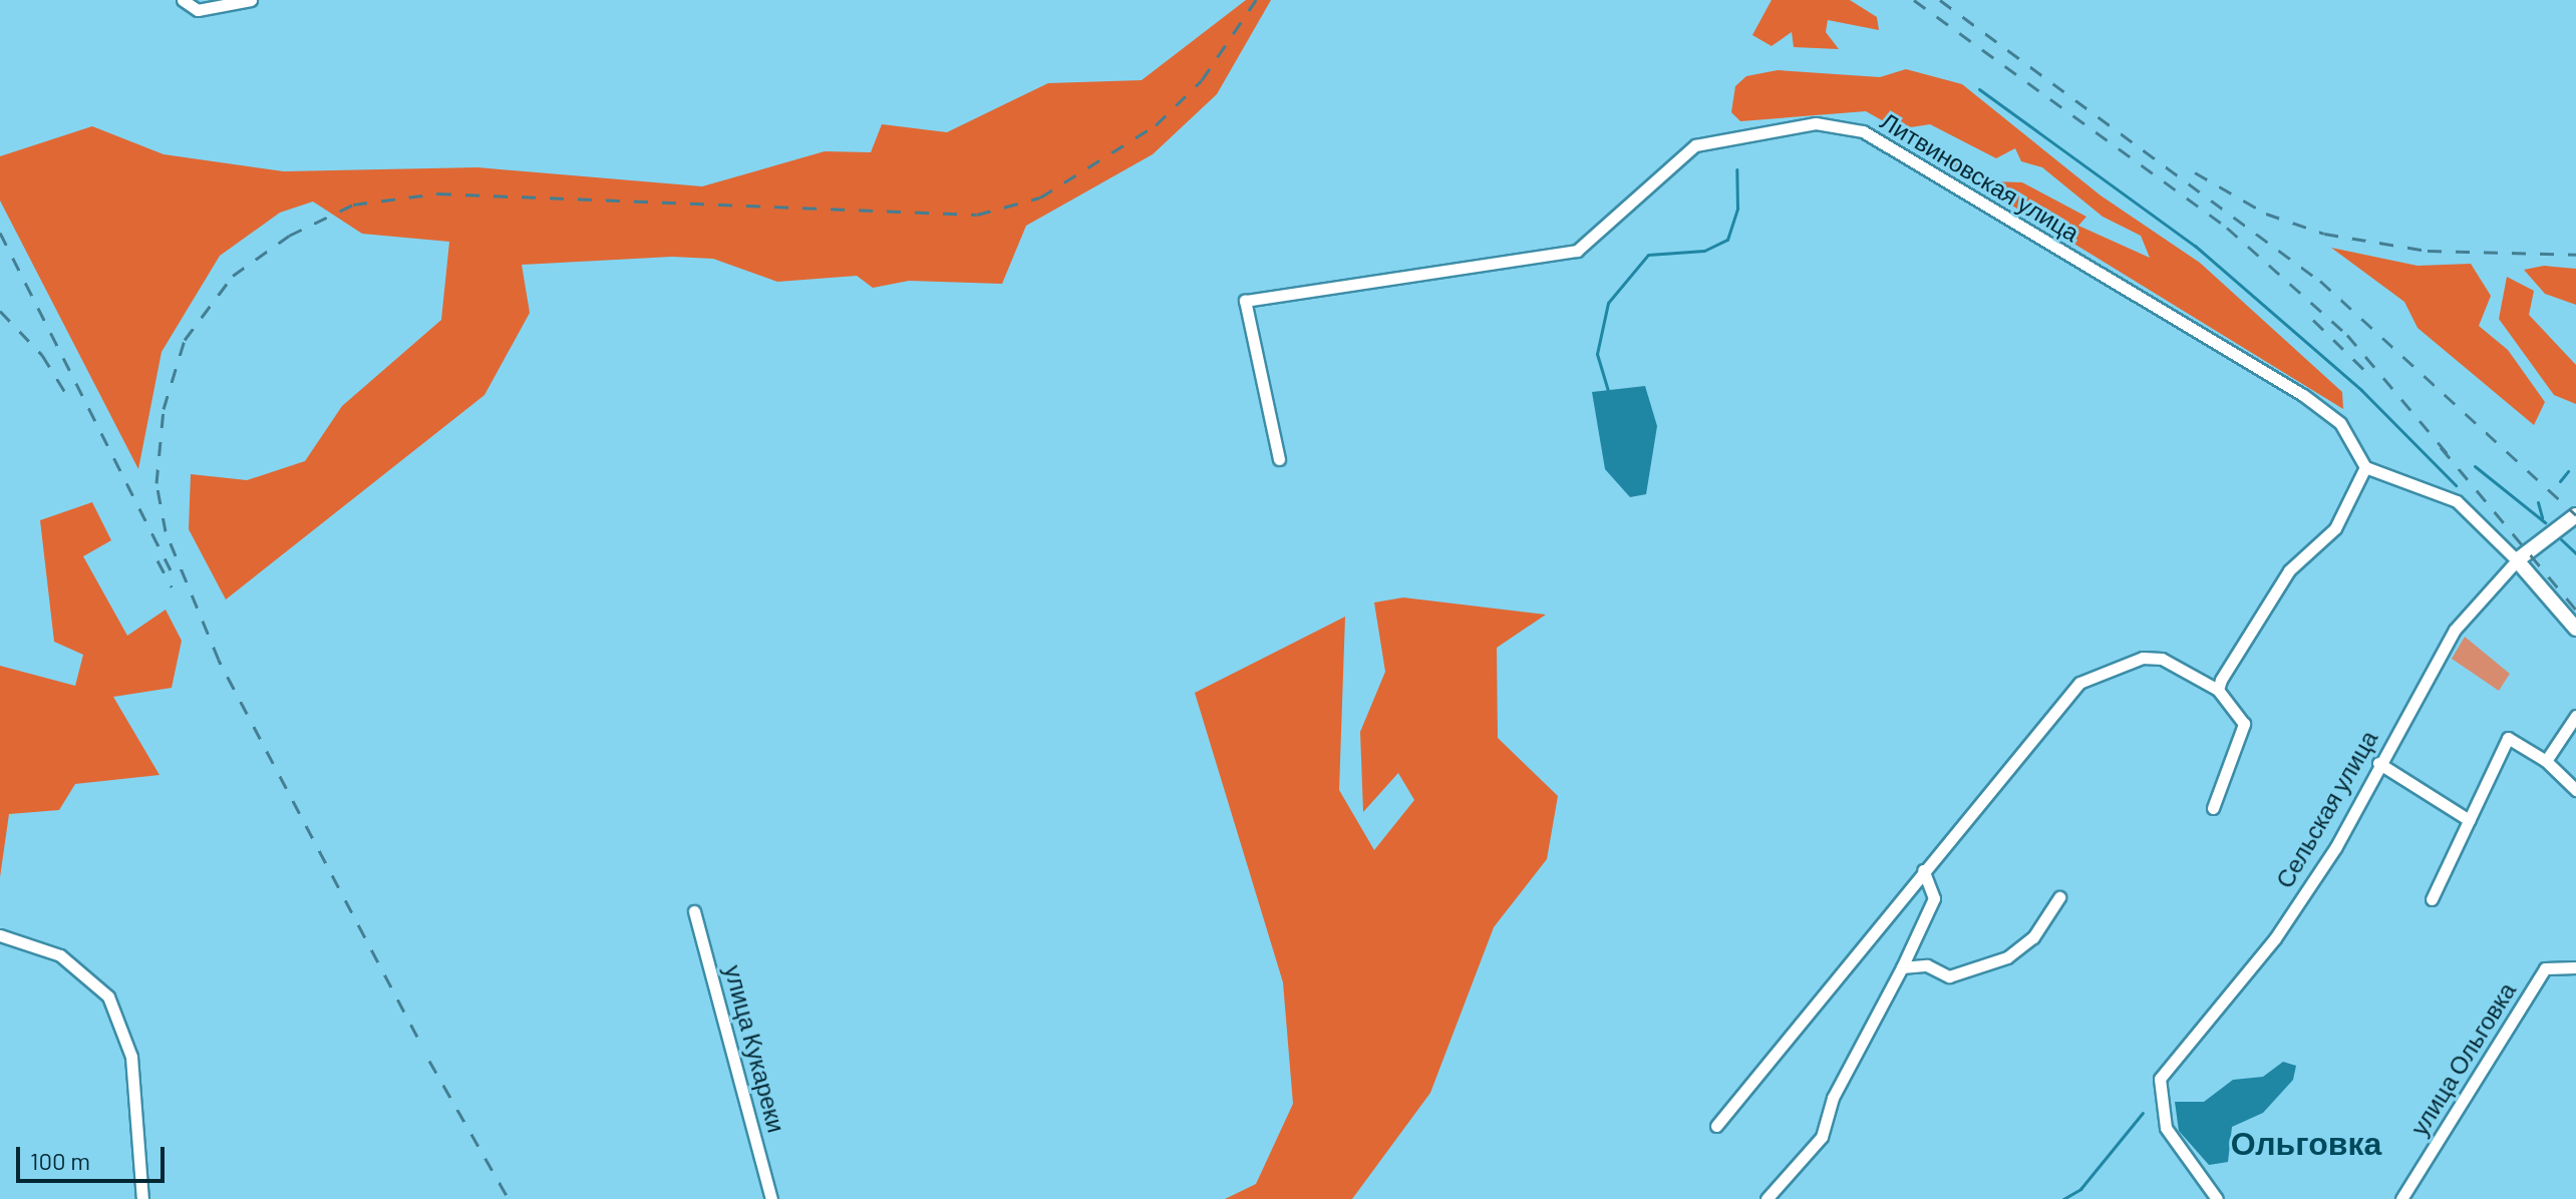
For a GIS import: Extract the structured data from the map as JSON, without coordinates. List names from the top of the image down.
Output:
{
  "streets": {
    "street": [
      "Литвиновская улица",
      "Сельская улица",
      "улица Кукареки",
      "улица Ольговка"
    ]
  },
  "districts": ["Ольговка"],
  "scale_bar": "100 m"
}
